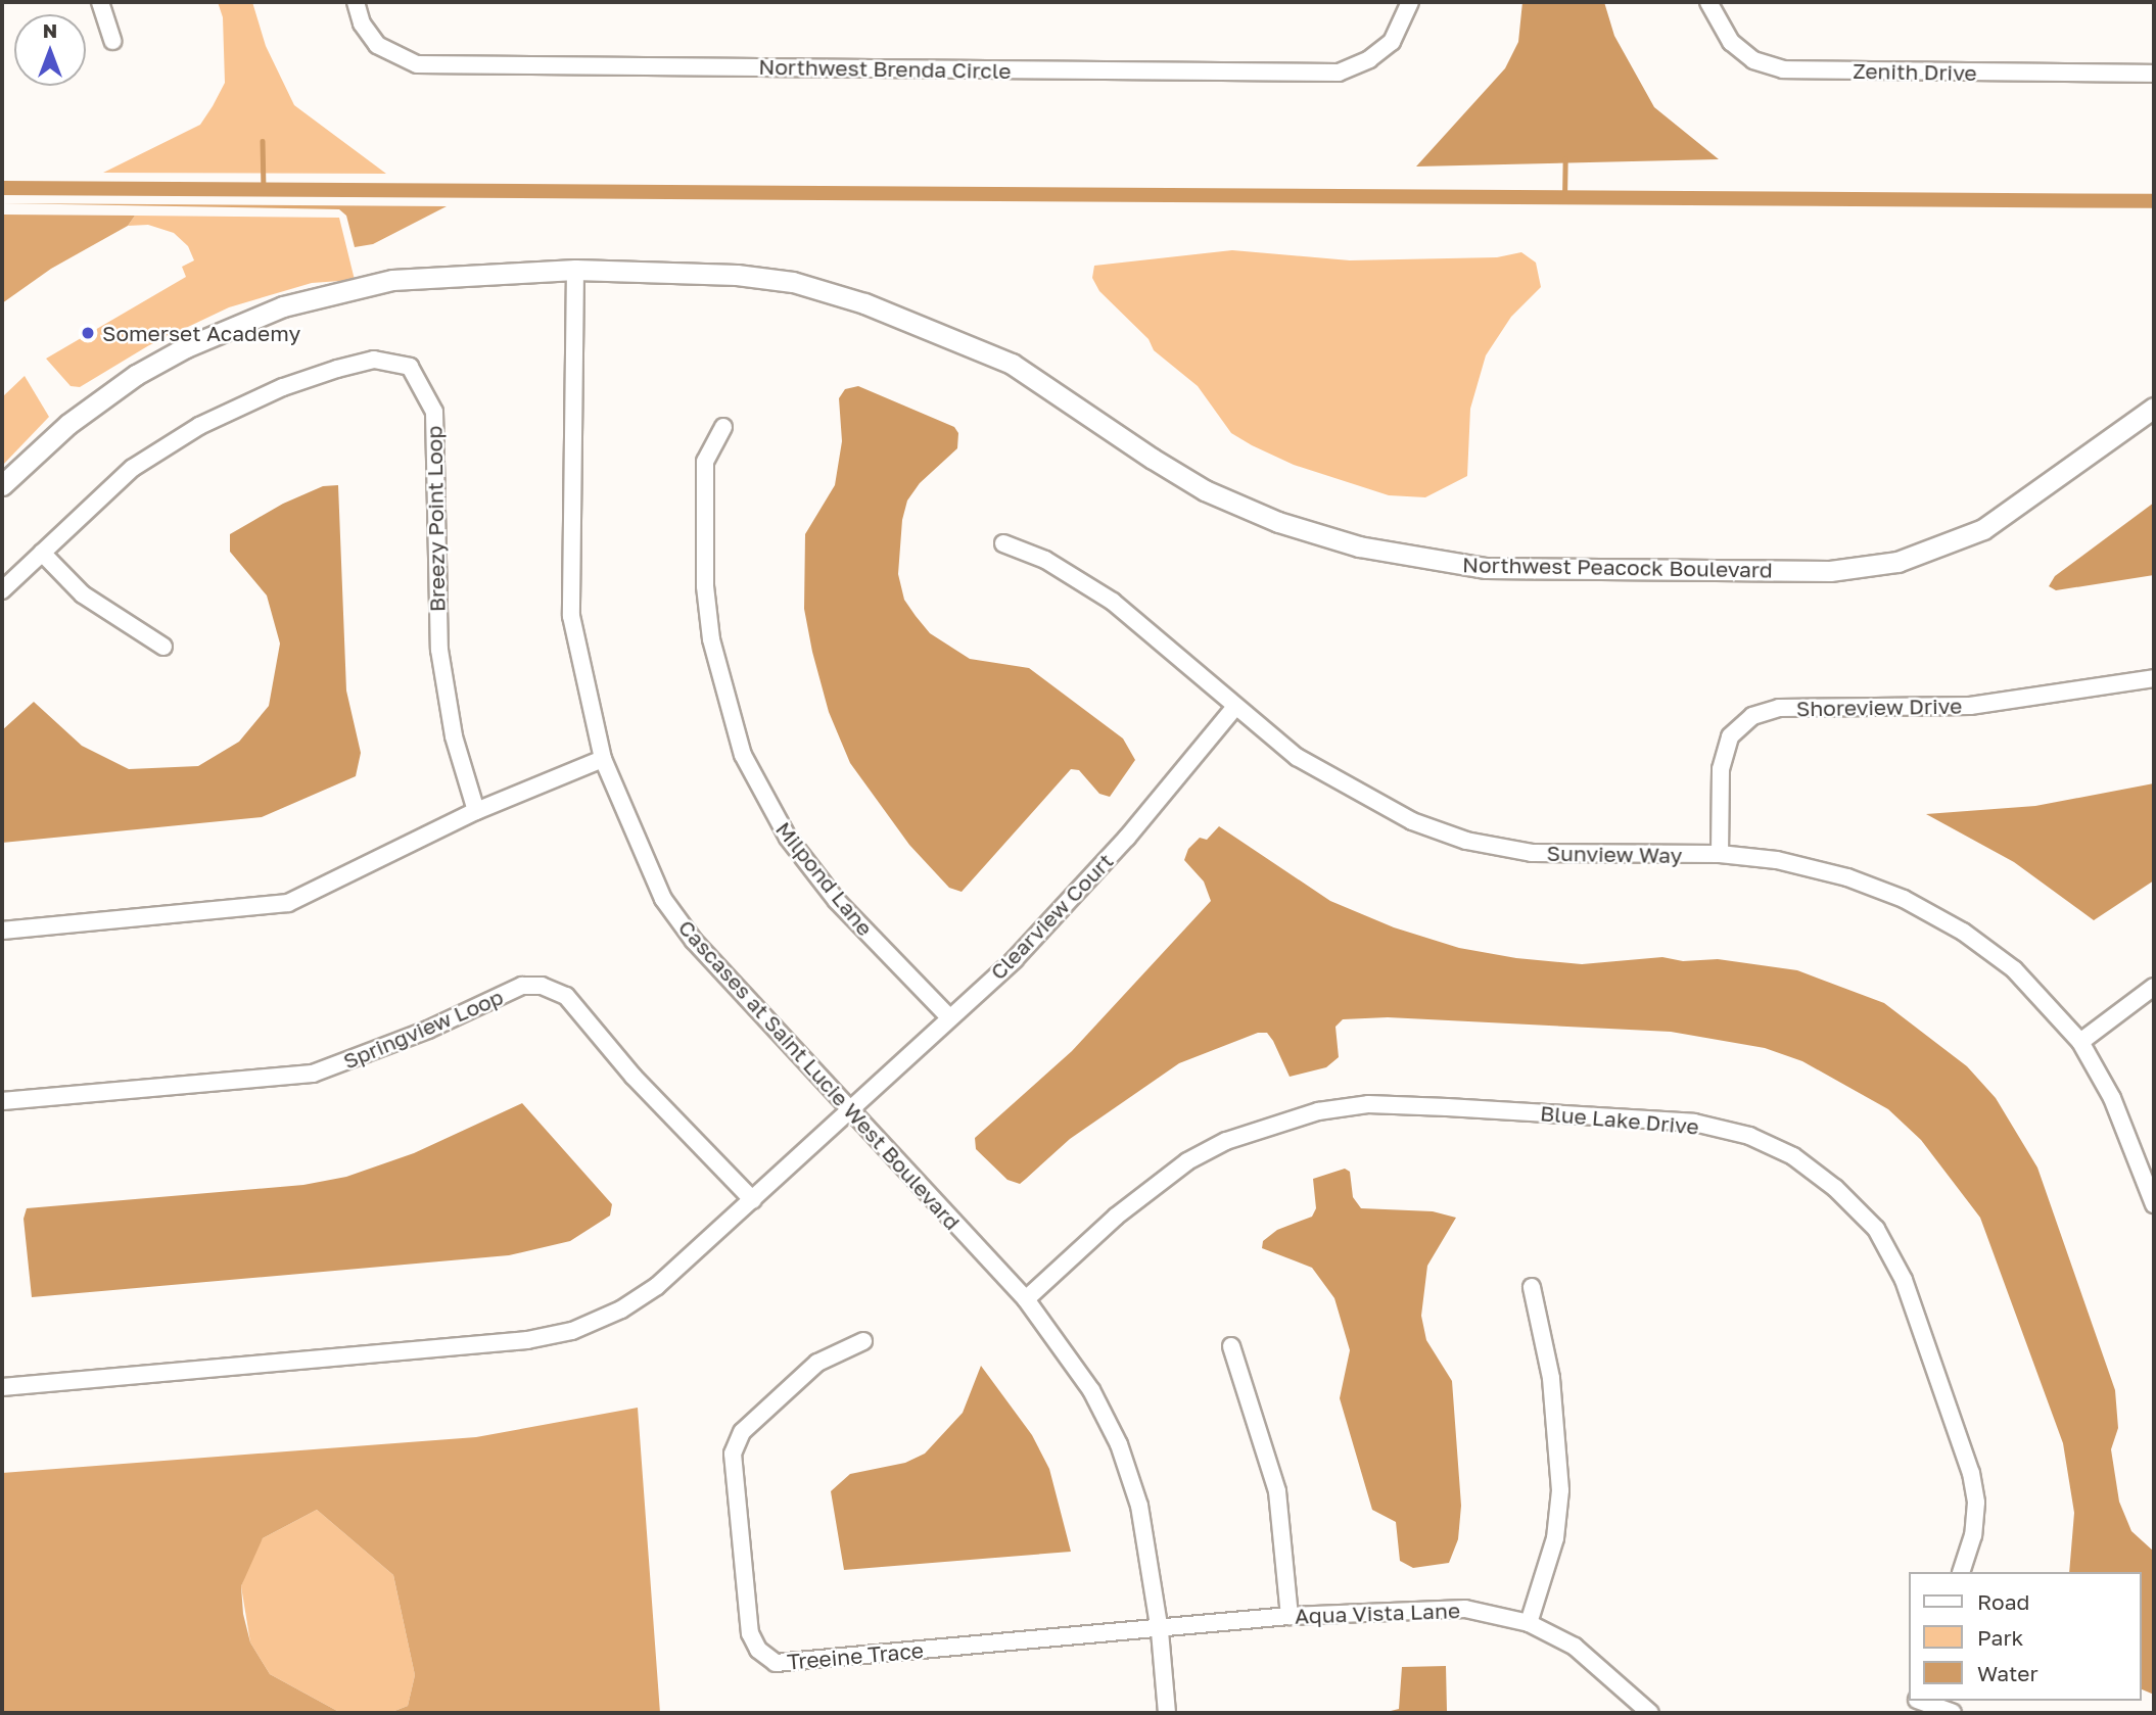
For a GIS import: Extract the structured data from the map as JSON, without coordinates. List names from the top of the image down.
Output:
{
  "streets": {
    "street": [
      "Northwest Brenda Circle",
      "Zenith Drive",
      "Breezy Point Loop",
      "Northwest Peacock Boulevard",
      "Shoreview Drive",
      "Sunview Way",
      "Milpond Lane",
      "Clearview Court",
      "Springview Loop",
      "Cascases at Saint Lucie West Boulevard",
      "Blue Lake Drive",
      "Aqua Vista Lane",
      "Treeine Trace"
    ]
  },
  "crossings": [
    ["Northwest Peacock Boulevard", "Cascases at Saint Lucie West Boulevard"],
    ["Shoreview Drive", "Sunview Way"],
    ["Sunview Way", "Clearview Court"],
    ["Milpond Lane", "Clearview Court"],
    ["Clearview Court", "Cascases at Saint Lucie West Boulevard"],
    ["Cascases at Saint Lucie West Boulevard", "Blue Lake Drive"],
    ["Cascases at Saint Lucie West Boulevard", "Aqua Vista Lane"],
    ["Cascases at Saint Lucie West Boulevard", "Treeine Trace"],
    ["Aqua Vista Lane", "Treeine Trace"]
  ],
  "places": ["Somerset Academy"],
  "legend": ["Road", "Park", "Water"],
  "north": "top"
}
